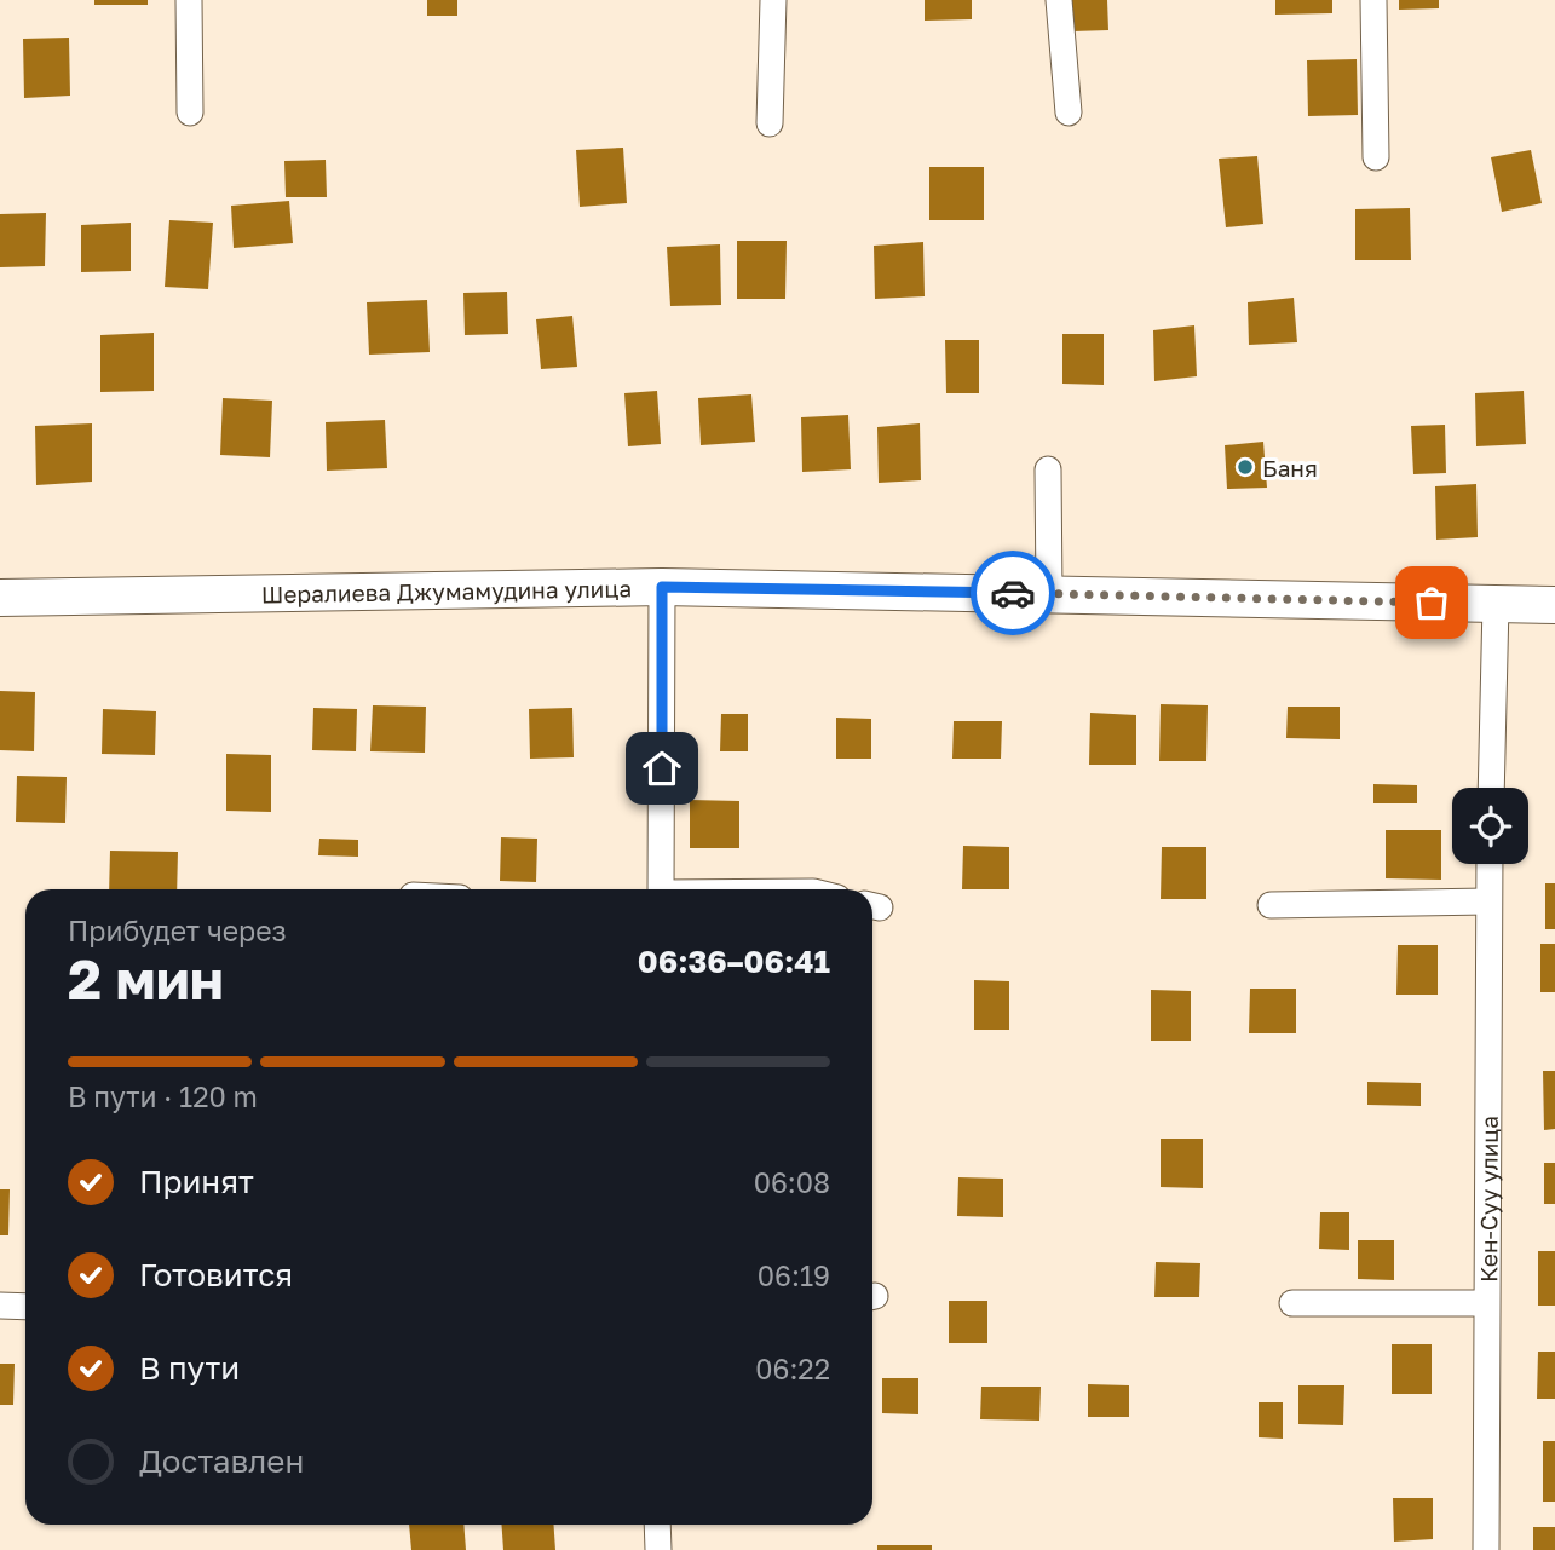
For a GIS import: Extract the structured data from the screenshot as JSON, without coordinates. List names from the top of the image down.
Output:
{
  "streets": {
    "street": ["Шералиева Джумамудина улица", "Кен-Суу улица"]
  },
  "places": ["Баня"],
  "page": {
    "heading": ["2 мин", "Прибудет через", "06:36–06:41"],
    "bar": "В пути · 120 m",
    "list": [
      ["Принят", "06:08"],
      ["Готовится", "06:19"],
      ["В пути", "06:22"],
      "Доставлен"
    ]
  }
}
